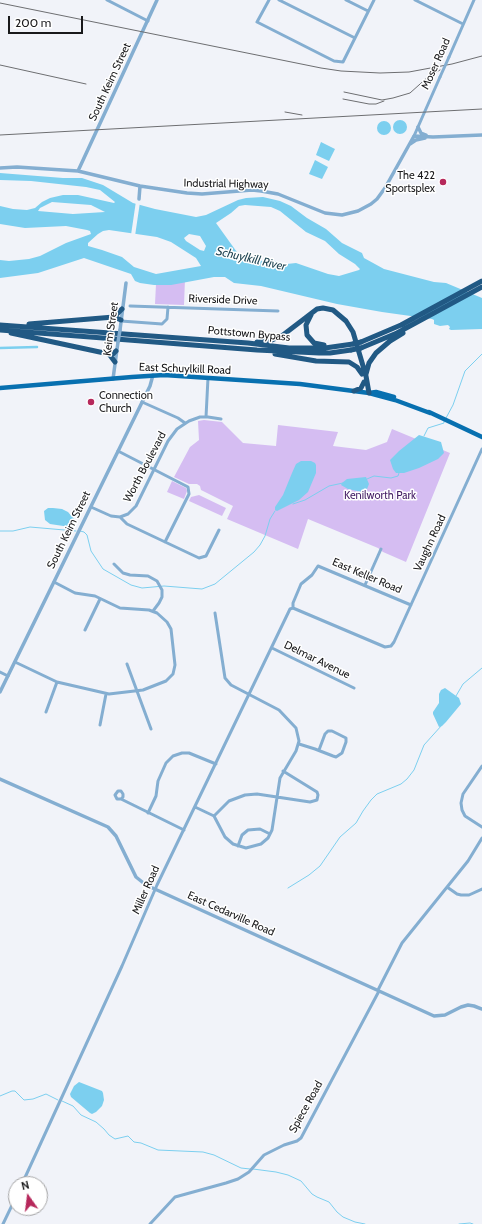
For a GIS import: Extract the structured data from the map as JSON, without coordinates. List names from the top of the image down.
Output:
{
  "streets": {
    "highway": ["Pottstown Bypass"],
    "main road": ["East Schuylkill Road"],
    "street": [
      "Moser Road",
      "South Keim Street",
      "Industrial Highway",
      "Riverside Drive",
      "Keim Street",
      "Worth Boulevard",
      "Vaughn Road",
      "East Keller Road",
      "Delmar Avenue",
      "Miller Road",
      "East Cedarville Road",
      "Spiece Road"
    ]
  },
  "crossings": [
    ["Moser Road", "Industrial Highway"],
    ["South Keim Street", "Industrial Highway"],
    ["South Keim Street", "East Schuylkill Road"],
    ["Keim Street", "East Schuylkill Road"],
    ["Vaughn Road", "East Keller Road"],
    ["Vaughn Road", "Miller Road"],
    ["East Keller Road", "Miller Road"],
    ["Delmar Avenue", "Miller Road"],
    ["Miller Road", "East Cedarville Road"],
    ["East Cedarville Road", "Spiece Road"]
  ],
  "water": ["Schuylkill River"],
  "parks": ["Kenilworth Park"],
  "places": ["The 422 Sportsplex", "Connection Church"],
  "scale_bar": "200 m",
  "north": "top"
}
